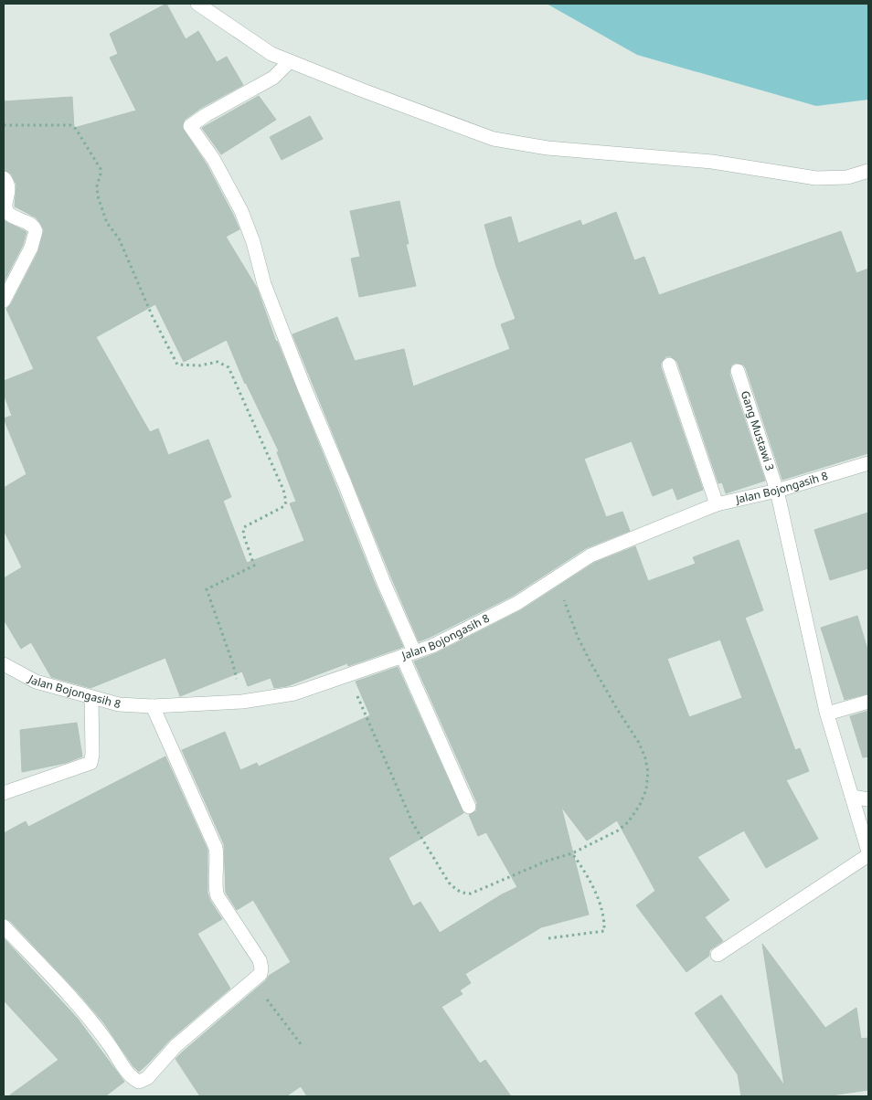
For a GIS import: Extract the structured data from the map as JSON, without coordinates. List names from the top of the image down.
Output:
{
  "streets": {
    "street": ["Gang Mustawi 3", "Jalan Bojongasih 8"]
  },
  "crossings": [
    ["Gang Mustawi 3", "Jalan Bojongasih 8"]
  ]
}
